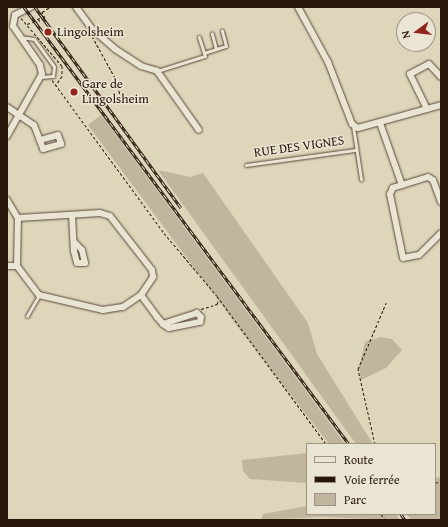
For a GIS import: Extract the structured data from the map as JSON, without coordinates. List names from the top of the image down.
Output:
{
  "streets": {
    "street": ["RUE DES VIGNES"]
  },
  "places": ["Lingolsheim", "Gare de Lingolsheim"],
  "legend": ["Route", "Voie ferrée", "Parc"],
  "north": "left"
}
